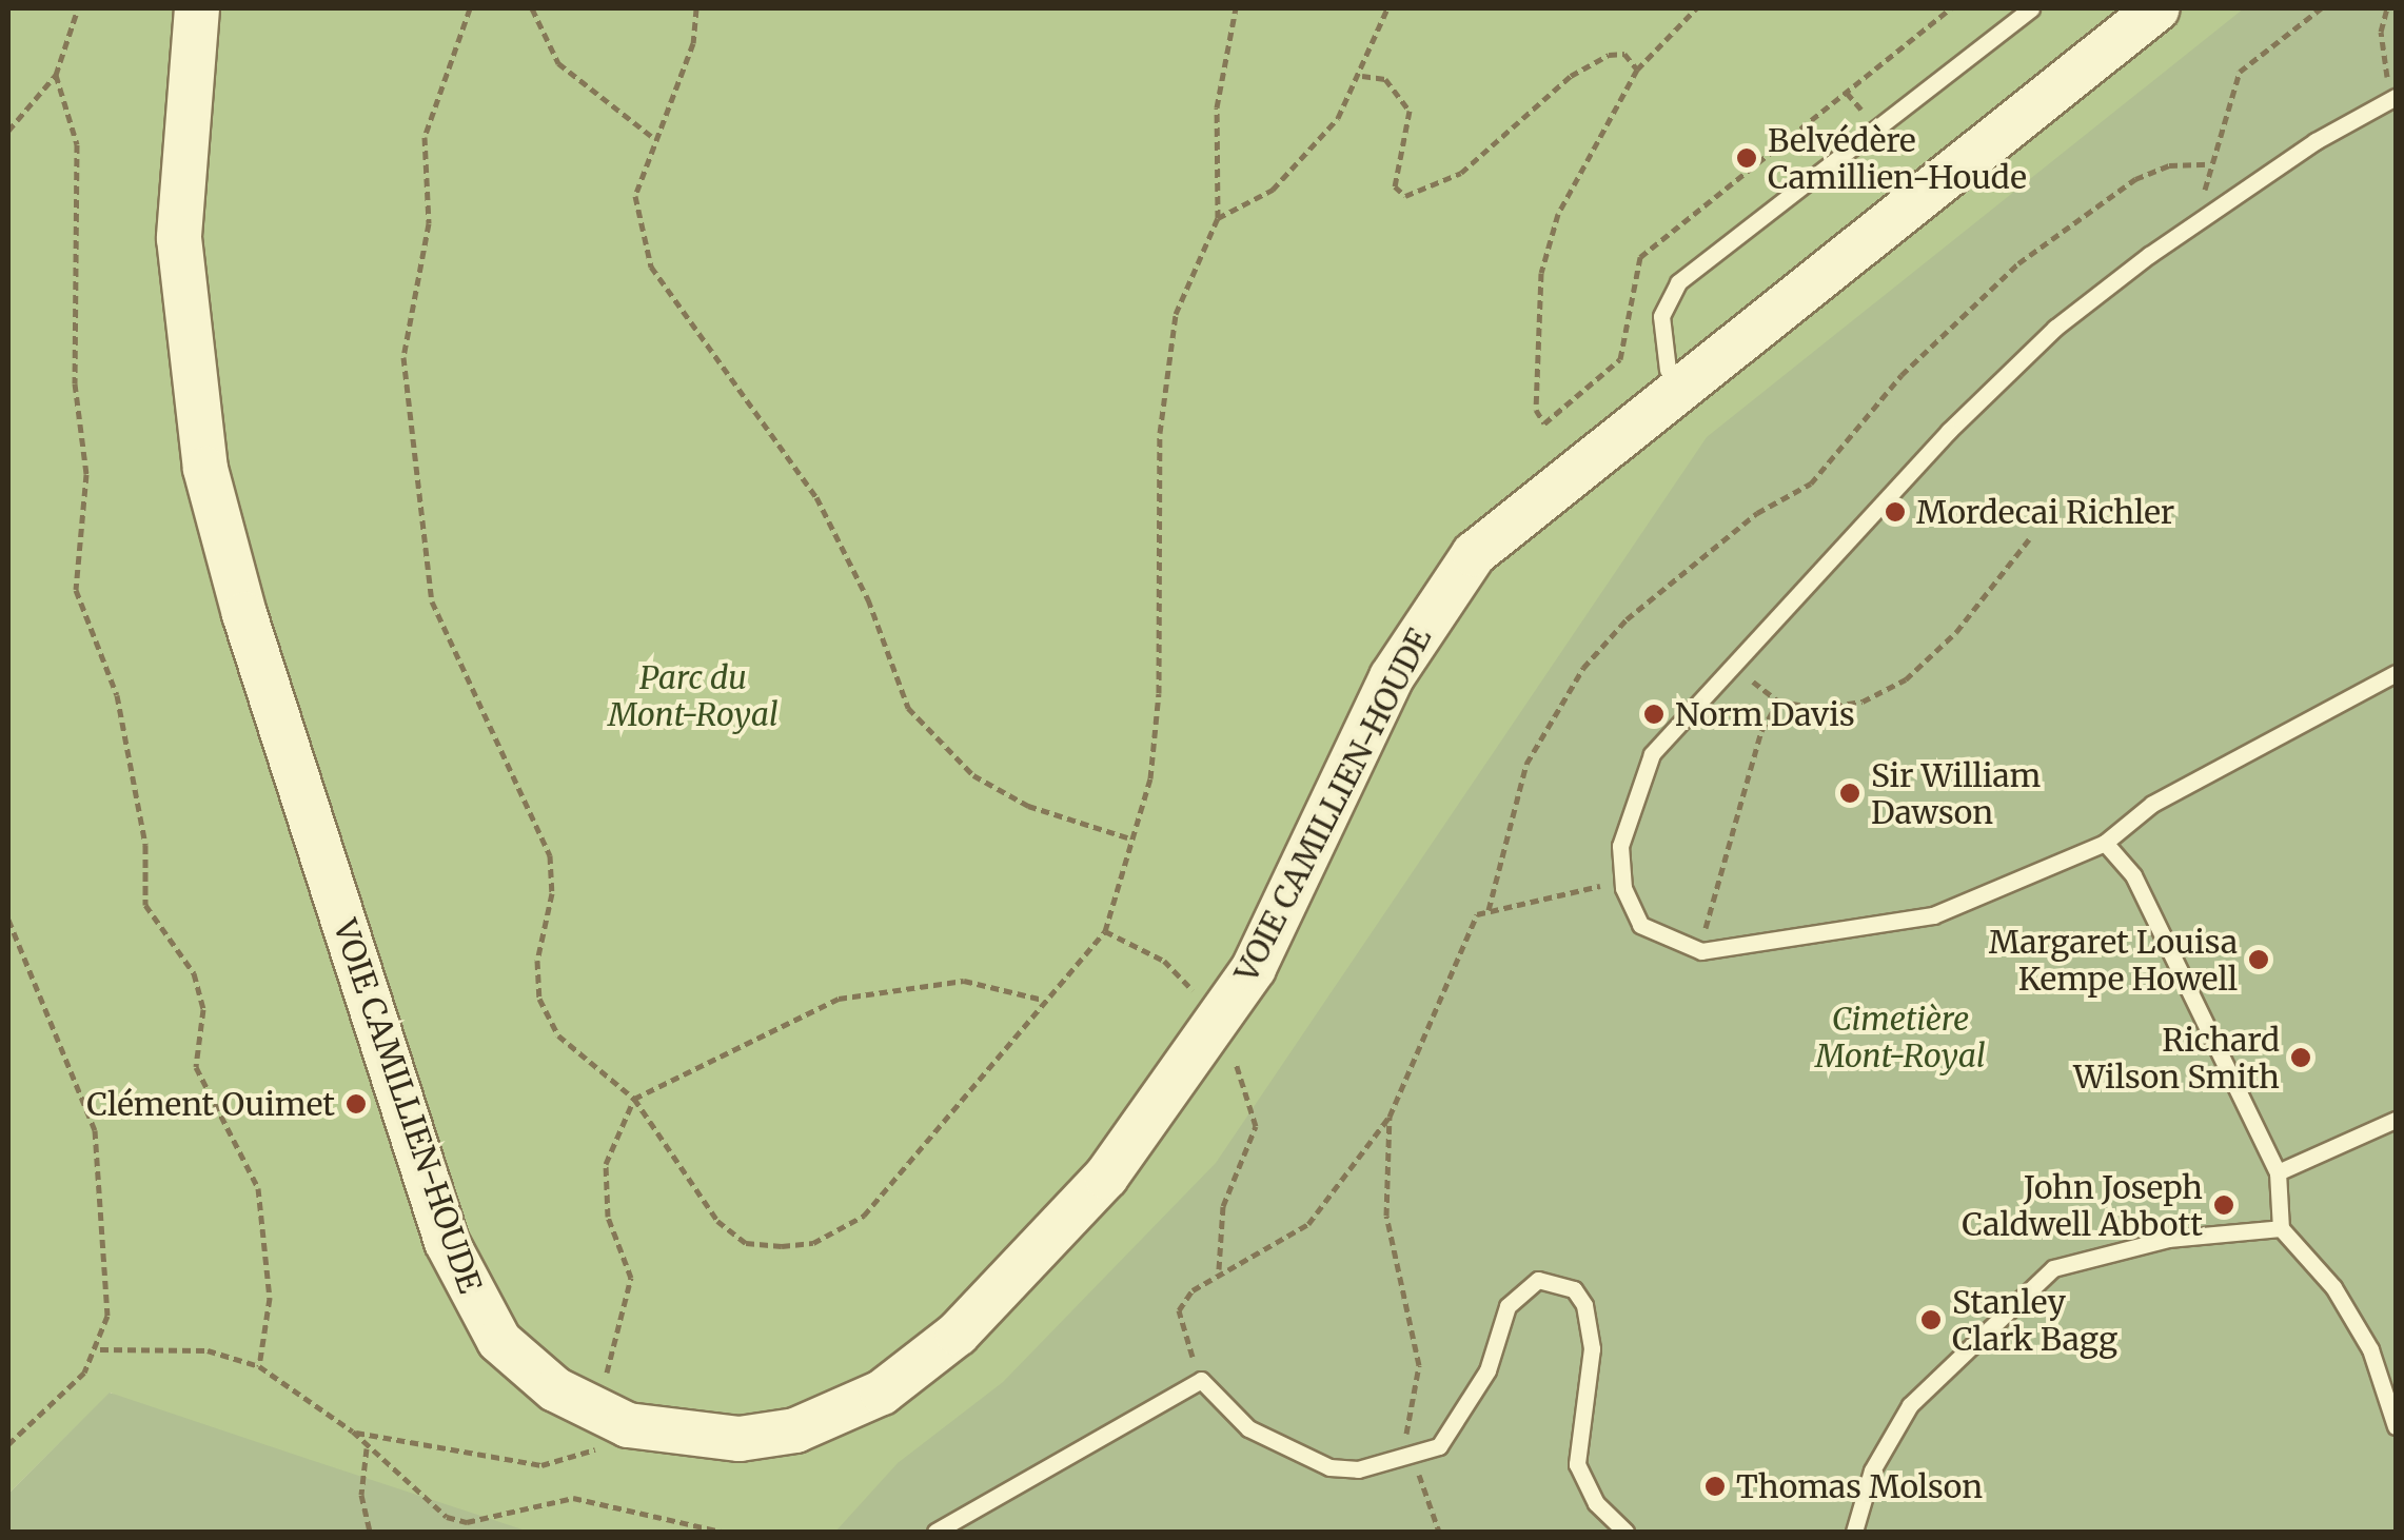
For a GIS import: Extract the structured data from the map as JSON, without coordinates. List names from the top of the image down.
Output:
{
  "streets": {
    "street": ["VOIE CAMILLIEN-HOUDE"]
  },
  "parks": ["Parc du Mont-Royal", "Cimetière Mont-Royal"],
  "places": [
    "Belvédère Camillien-Houde",
    "Mordecai Richler",
    "Norm Davis",
    "Sir William Dawson",
    "Margaret Louisa Kempe Howell",
    "Richard Wilson Smith",
    "Clément Ouimet",
    "John Joseph Caldwell Abbott",
    "Stanley Clark Bagg",
    "Thomas Molson"
  ]
}
